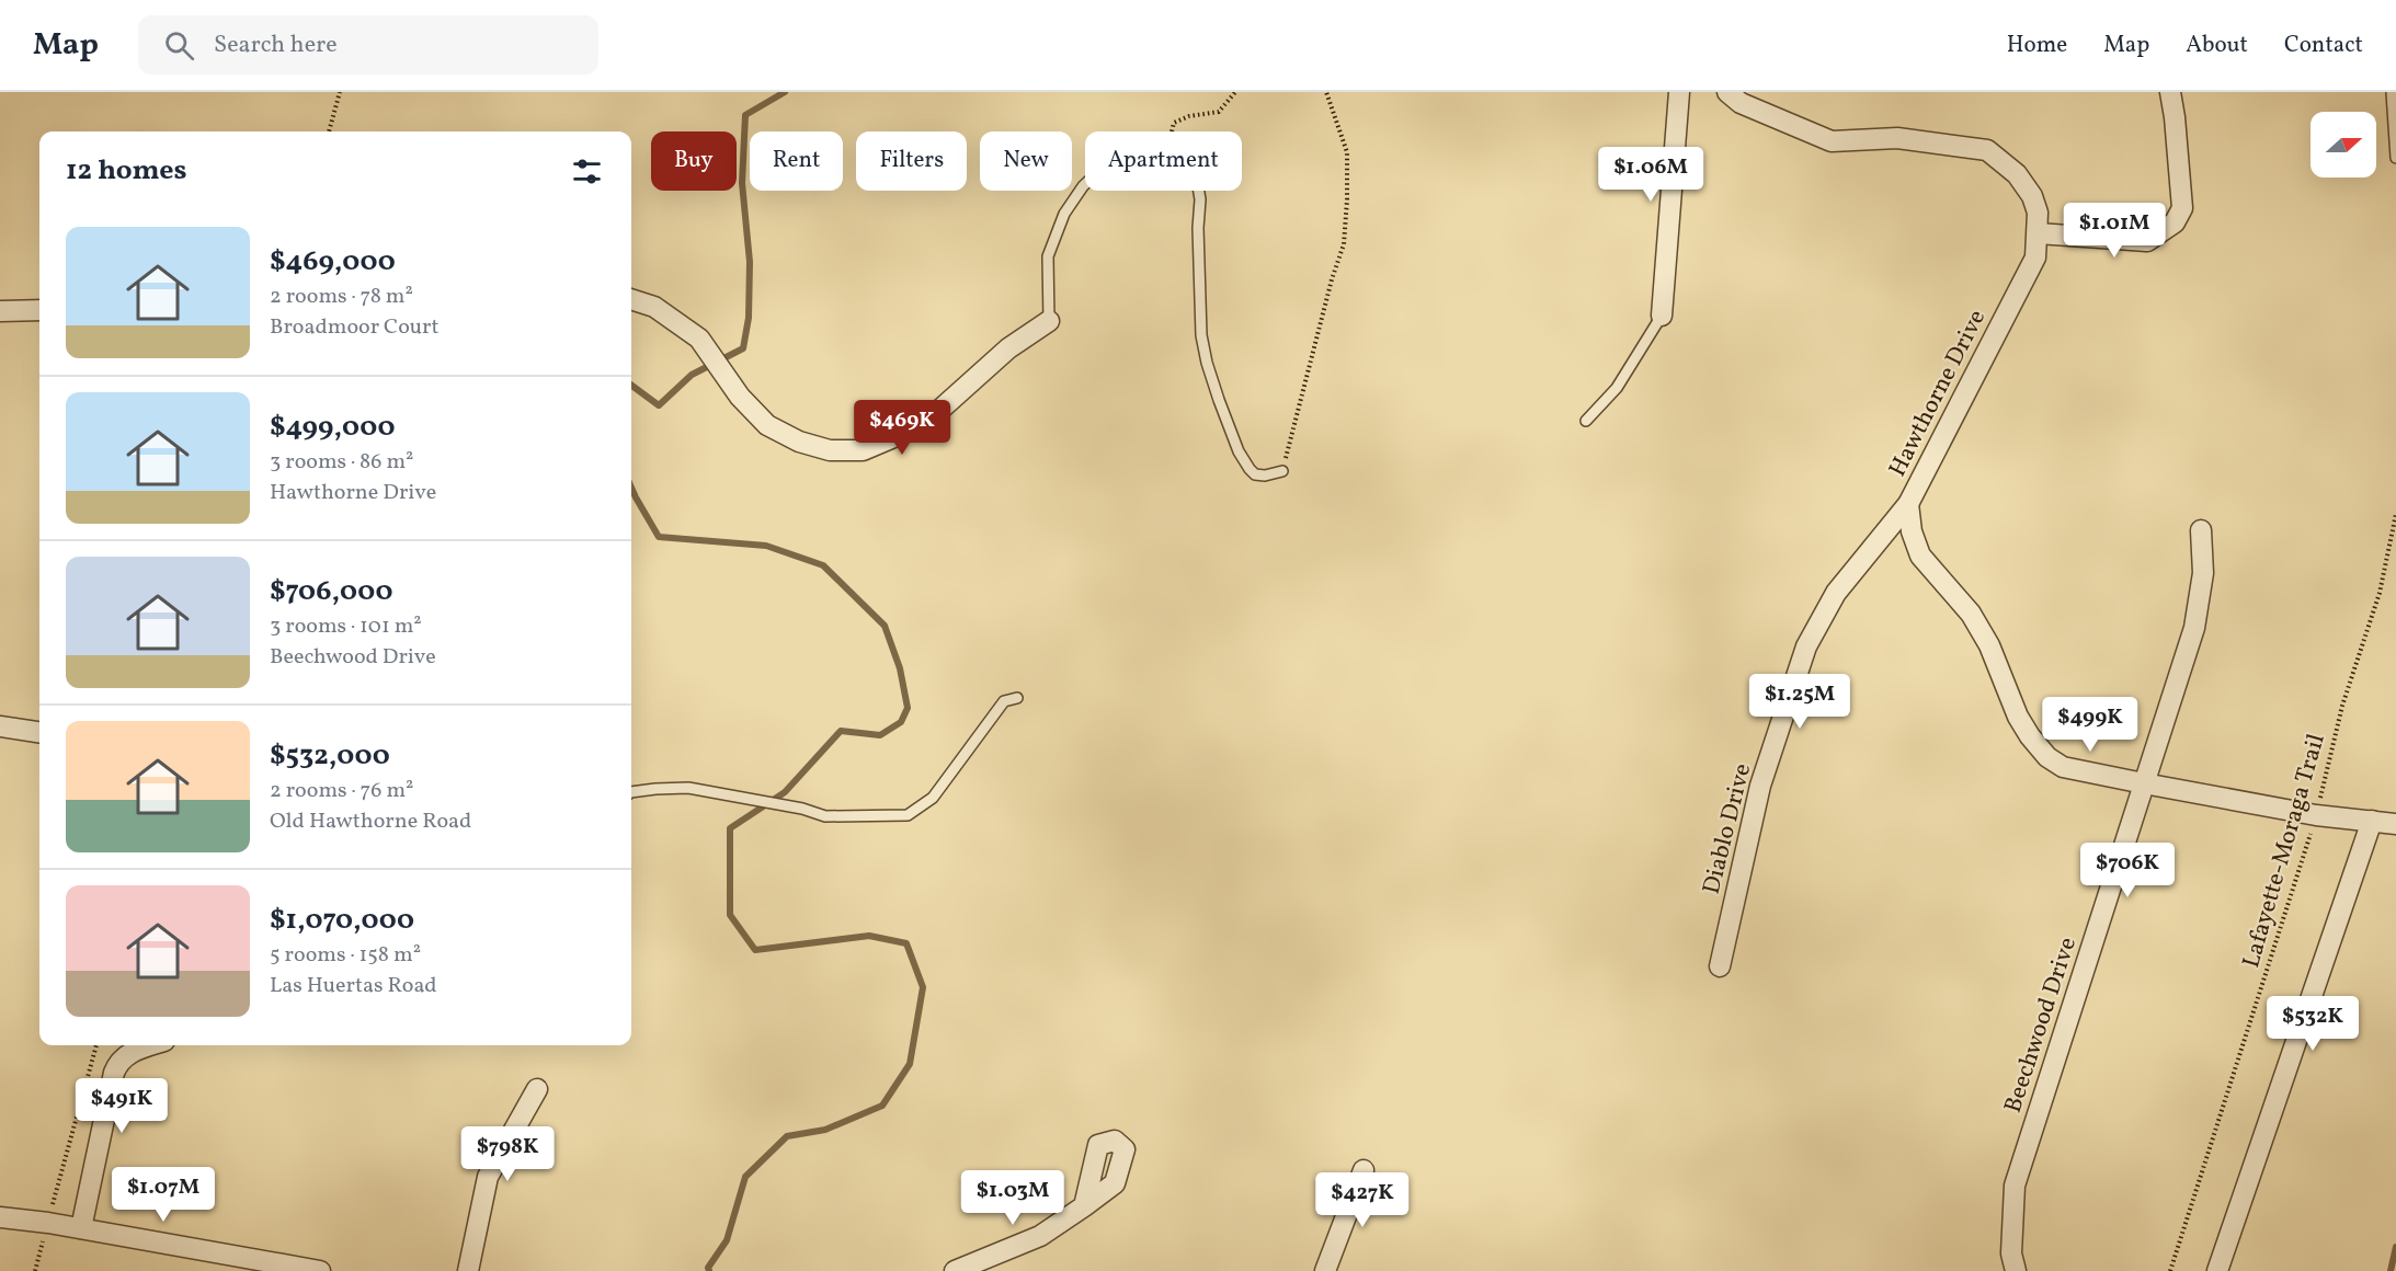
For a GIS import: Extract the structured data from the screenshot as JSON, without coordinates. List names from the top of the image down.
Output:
{
  "streets": {
    "street": ["Hawthorne Drive", "Diablo Drive", "Beechwood Drive"],
    "path": ["Lafayette-Moraga Trail"]
  },
  "crossings": [
    ["Hawthorne Drive", "Diablo Drive"],
    ["Hawthorne Drive", "Lafayette-Moraga Trail"],
    ["Hawthorne Drive", "Beechwood Drive"]
  ],
  "north": "right",
  "page": {
    "header": "Map",
    "search": "Search here",
    "nav": [
      "Home",
      "Map",
      "About",
      "Contact"
    ],
    "chip": [
      "Buy",
      "Rent",
      "Filters",
      "New",
      "Apartment"
    ],
    "heading": "12 homes",
    "price": [
      "$1.06M",
      "$1.01M",
      "$469K",
      "$1.25M",
      "$499K",
      "$706K",
      "$532K",
      "$491K",
      "$798K",
      "$1.07M",
      "$1.03M",
      "$427K"
    ],
    "list": [
      {
        "name": "$469,000",
        "note": "2 rooms · 78 m² · Broadmoor Court"
      },
      {
        "name": "$499,000",
        "note": "3 rooms · 86 m² · Hawthorne Drive"
      },
      {
        "name": "$706,000",
        "note": "3 rooms · 101 m² · Beechwood Drive"
      },
      {
        "name": "$532,000",
        "note": "2 rooms · 76 m² · Old Hawthorne Road"
      },
      {
        "name": "$1,070,000",
        "note": "5 rooms · 158 m² · Las Huertas Road"
      }
    ]
  }
}
